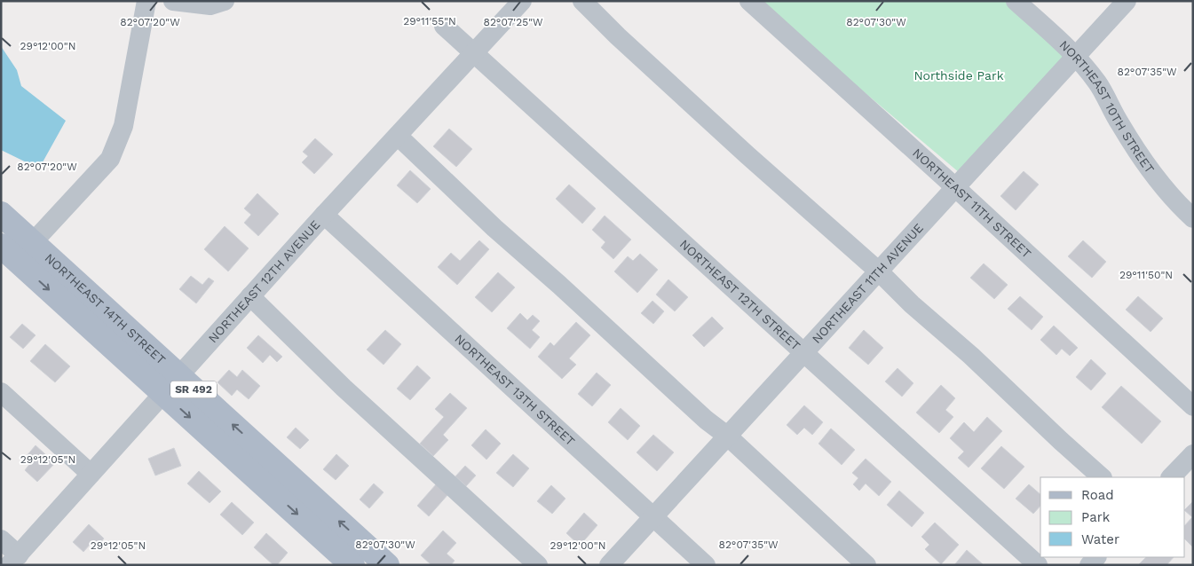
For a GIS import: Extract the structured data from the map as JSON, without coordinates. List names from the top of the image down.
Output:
{
  "streets": {
    "main road": ["NORTHEAST 14TH STREET", "SR 492"],
    "street": [
      "NORTHEAST 10TH STREET",
      "NORTHEAST 11TH STREET",
      "NORTHEAST 12TH AVENUE",
      "NORTHEAST 11TH AVENUE",
      "NORTHEAST 12TH STREET",
      "NORTHEAST 13TH STREET"
    ]
  },
  "crossings": [
    ["NORTHEAST 10TH STREET", "NORTHEAST 11TH AVENUE"],
    ["NORTHEAST 11TH STREET", "NORTHEAST 11TH AVENUE"],
    ["NORTHEAST 12TH AVENUE", "NORTHEAST 12TH STREET"],
    ["NORTHEAST 12TH AVENUE", "NORTHEAST 14TH STREET"],
    ["NORTHEAST 12TH AVENUE", "NORTHEAST 13TH STREET"],
    ["NORTHEAST 11TH AVENUE", "NORTHEAST 12TH STREET"],
    ["NORTHEAST 11TH AVENUE", "NORTHEAST 13TH STREET"]
  ],
  "parks": ["Northside Park"],
  "legend": ["Road", "Park", "Water"],
  "coordinates": [
    "29°11'55\"N",
    "82°07'20\"W",
    "82°07'25\"W",
    "82°07'30\"W",
    "29°12'00\"N",
    "82°07'35\"W",
    "29°11'50\"N",
    "29°12'05\"N"
  ]
}
